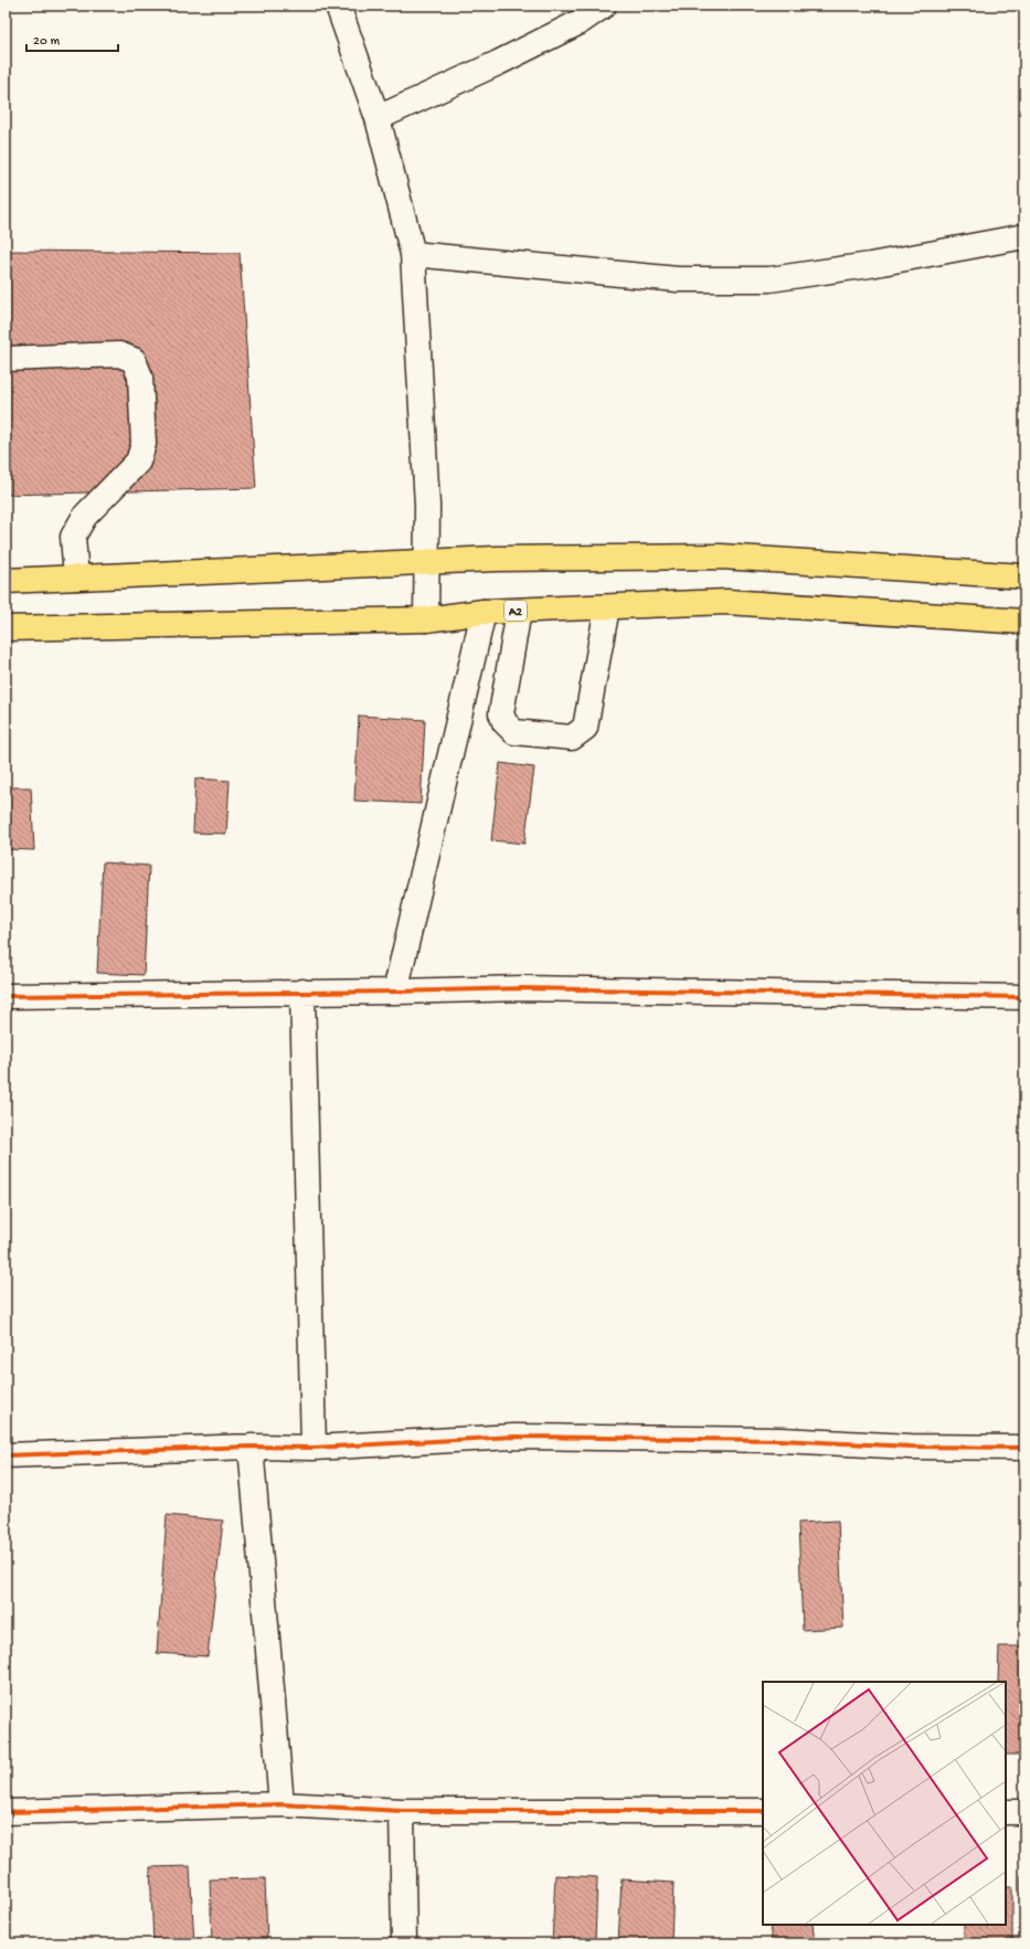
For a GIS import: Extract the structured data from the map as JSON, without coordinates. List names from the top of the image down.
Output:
{
  "streets": {
    "highway": ["A2"]
  },
  "scale_bar": "20 m"
}
